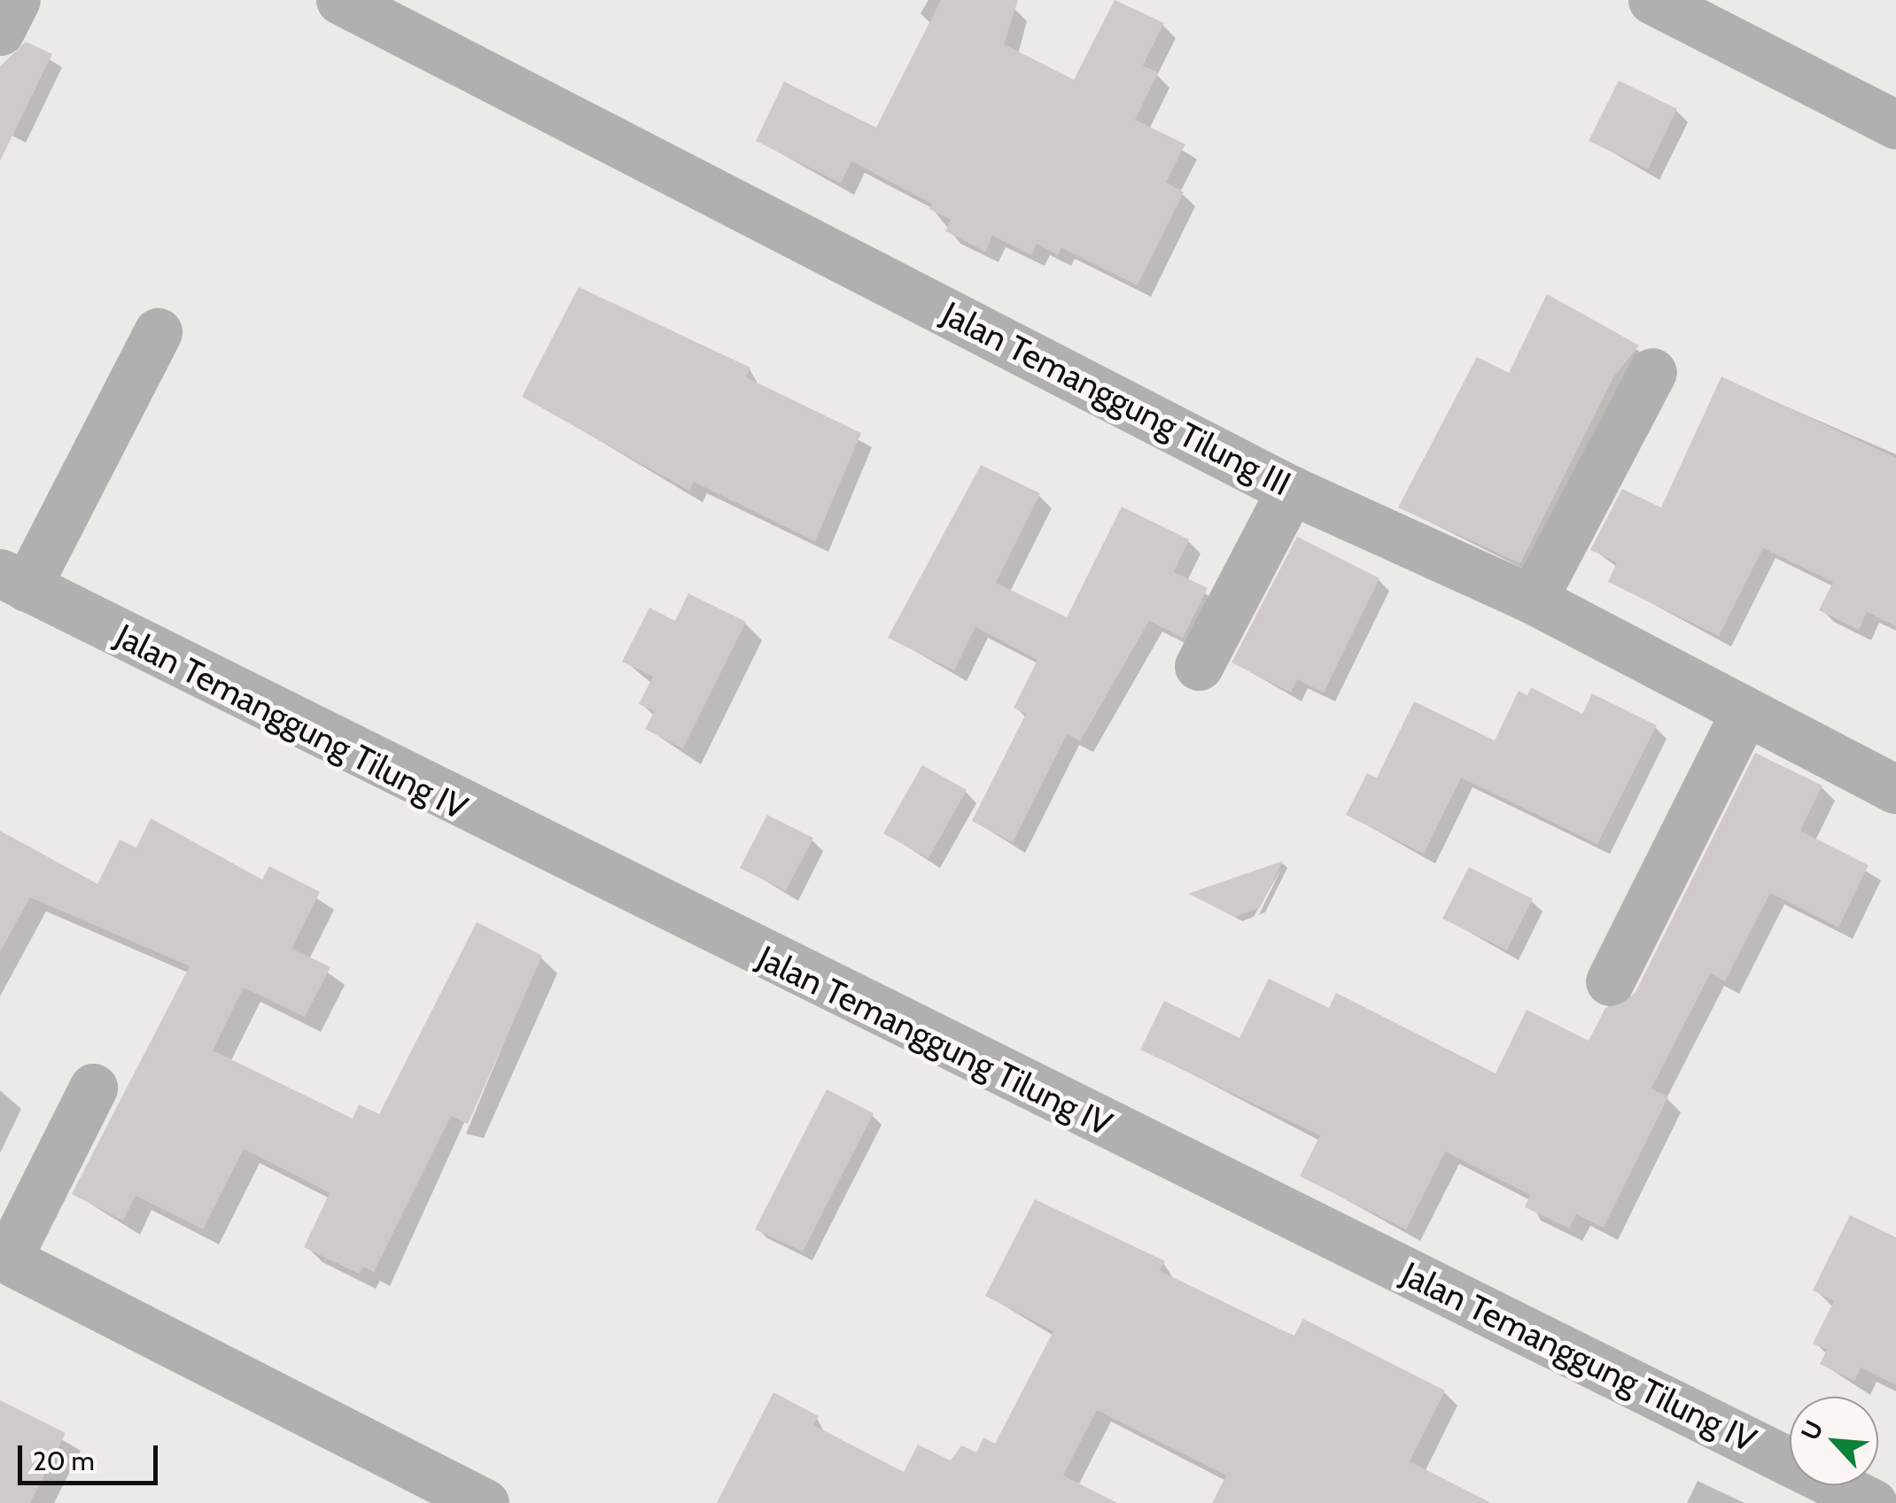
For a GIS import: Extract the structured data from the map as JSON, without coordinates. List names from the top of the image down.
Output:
{
  "streets": {
    "street": ["Jalan Temanggung Tilung III", "Jalan Temanggung Tilung IV"]
  },
  "scale_bar": "20 m",
  "north": "top left"
}
